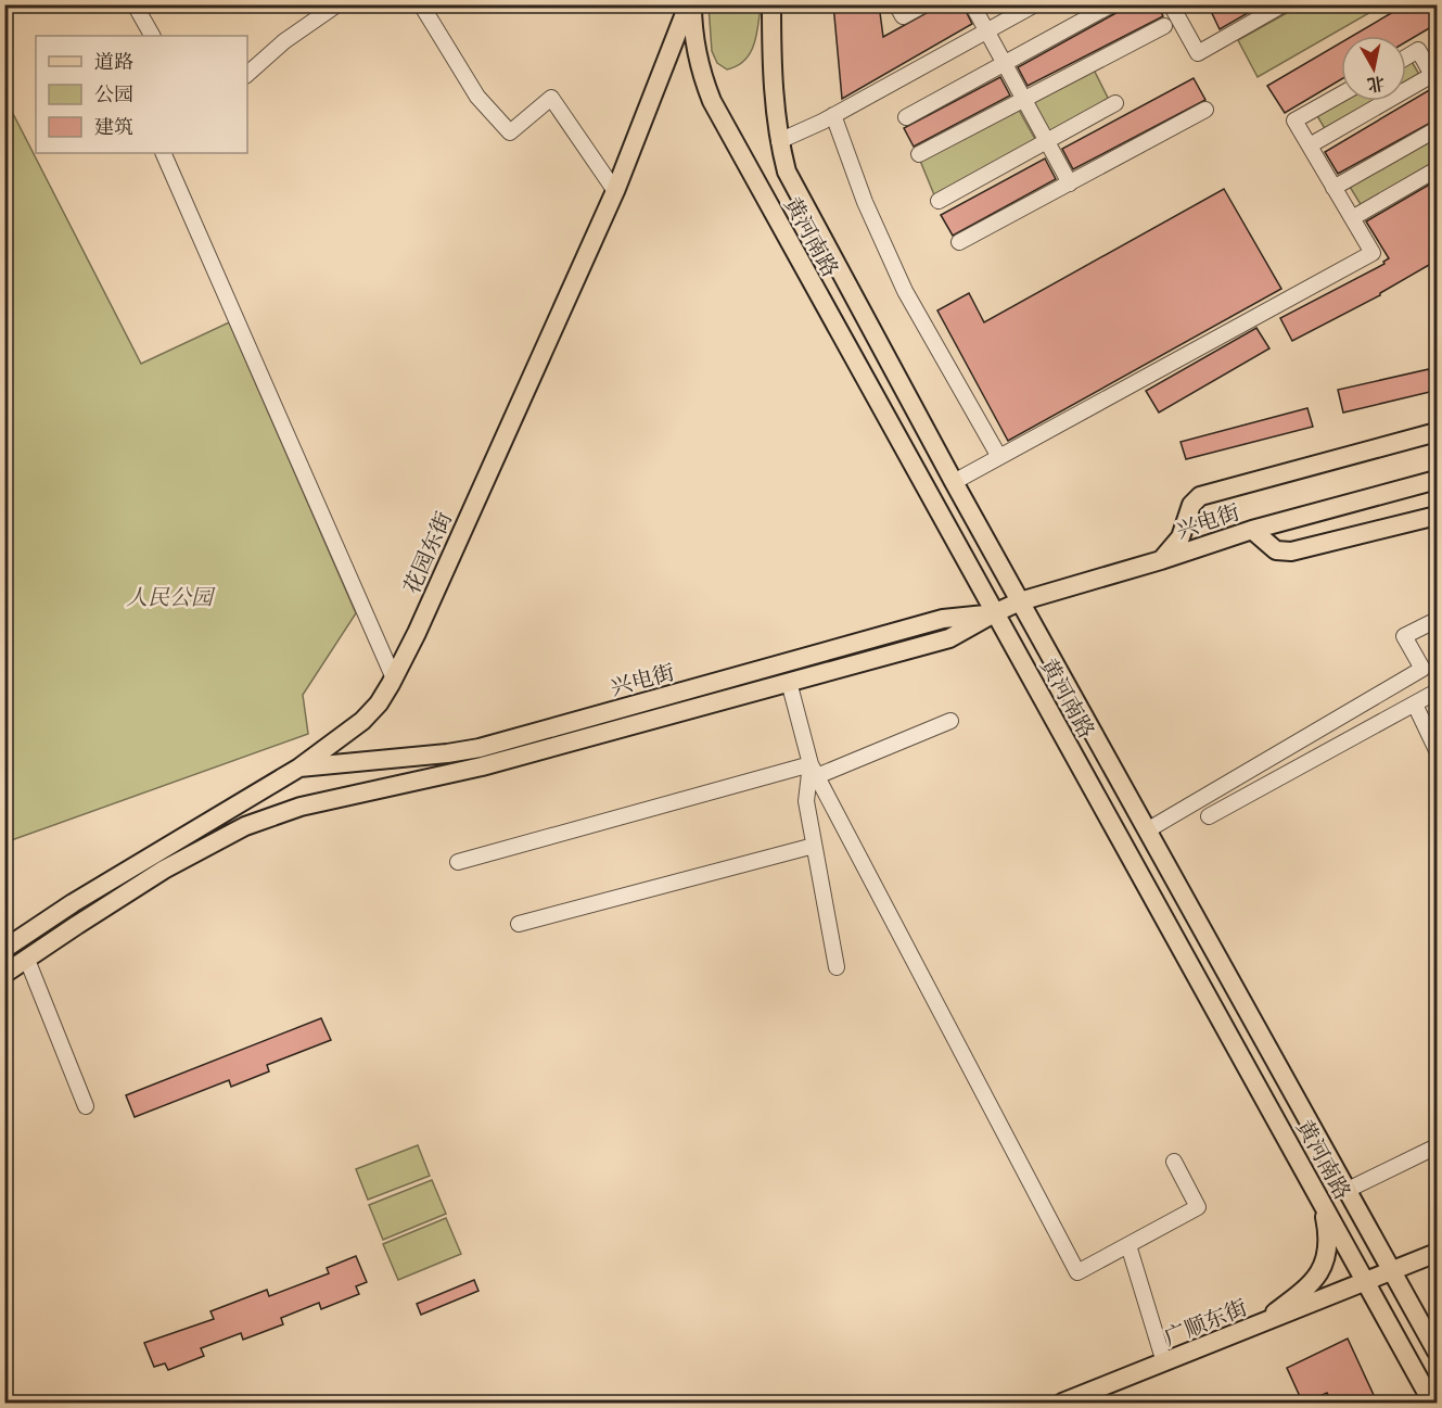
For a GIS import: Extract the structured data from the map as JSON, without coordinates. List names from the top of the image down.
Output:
{
  "streets": {
    "main road": [
      "黄河南路",
      "兴电街",
      "花园东街",
      "广顺东街"
    ]
  },
  "crossings": [
    ["黄河南路", "兴电街"],
    ["黄河南路", "花园东街"],
    ["黄河南路", "广顺东街"],
    ["兴电街", "花园东街"]
  ],
  "parks": ["人民公园"],
  "legend": ["道路", "公园", "建筑"],
  "north": "bottom"
}
